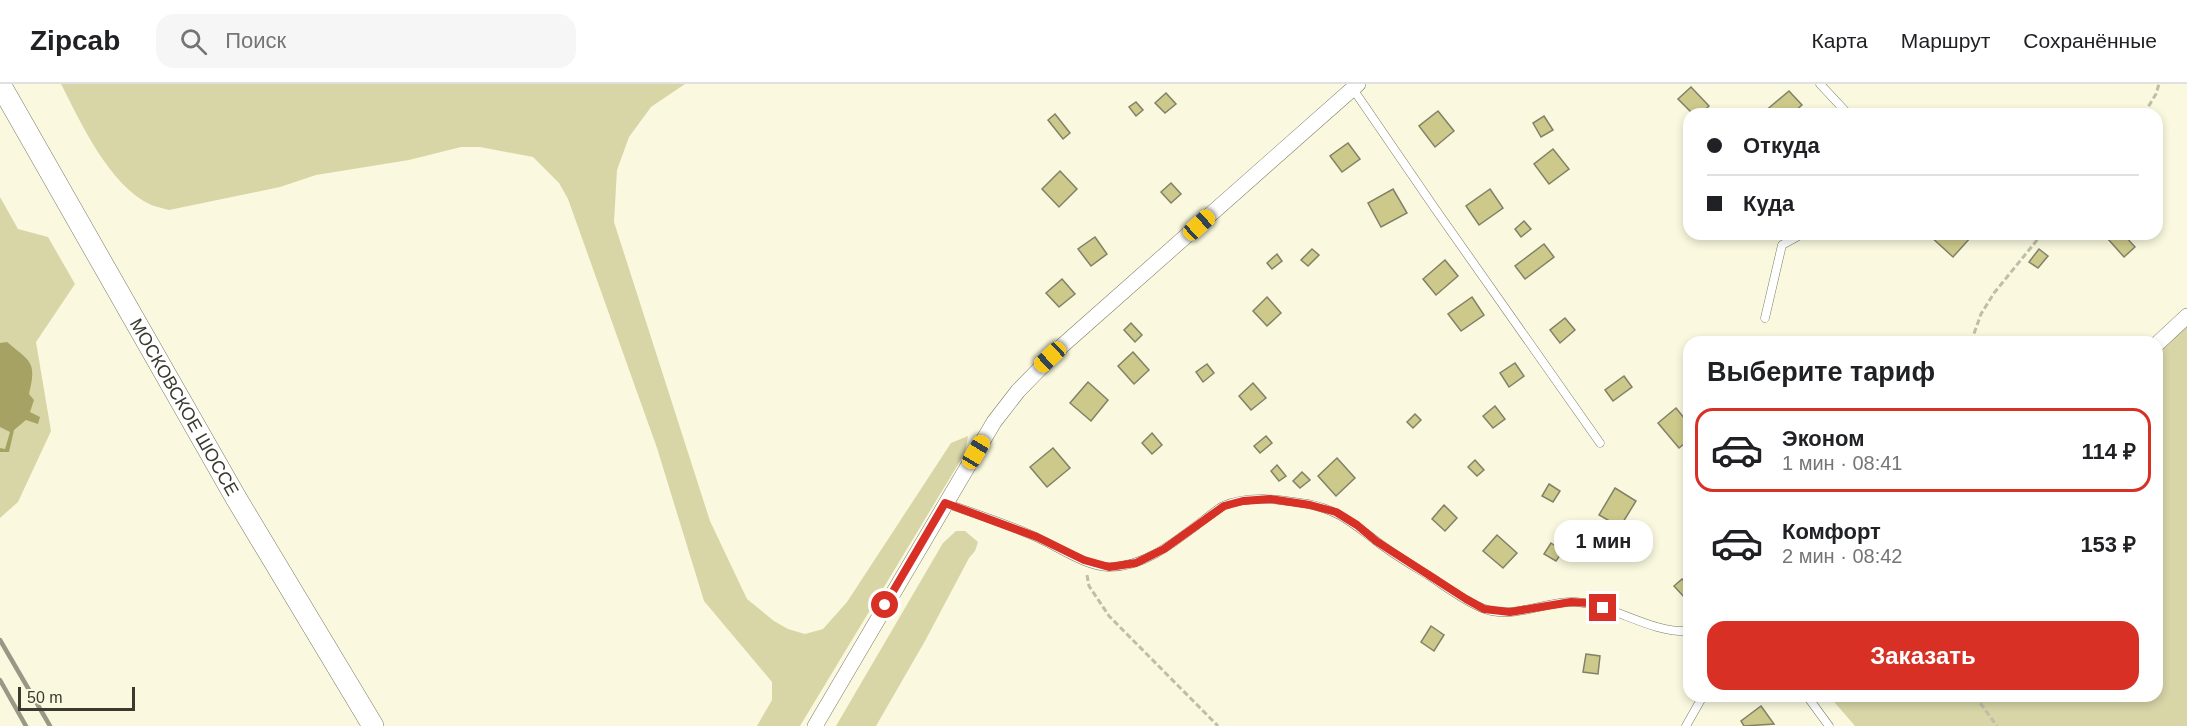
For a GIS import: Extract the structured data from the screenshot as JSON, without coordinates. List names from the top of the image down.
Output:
{
  "streets": {
    "main road": ["МОСКОВСКОЕ ШОССЕ"]
  },
  "scale_bar": "50 m",
  "page": {
    "header": "Zipcab",
    "search": "Поиск",
    "nav": ["Карта", "Маршрут", "Сохранённые"],
    "banner": ["Откуда", "Куда"],
    "heading": "Выберите тариф",
    "list": [
      {
        "name": "Эконом",
        "note": "1 мин · 08:41",
        "value": "114 ₽"
      },
      {
        "name": "Комфорт",
        "note": "2 мин · 08:42",
        "value": "153 ₽"
      }
    ],
    "bubble": "1 мин",
    "buttons": "Заказать",
    "scale": "50 m"
  }
}
